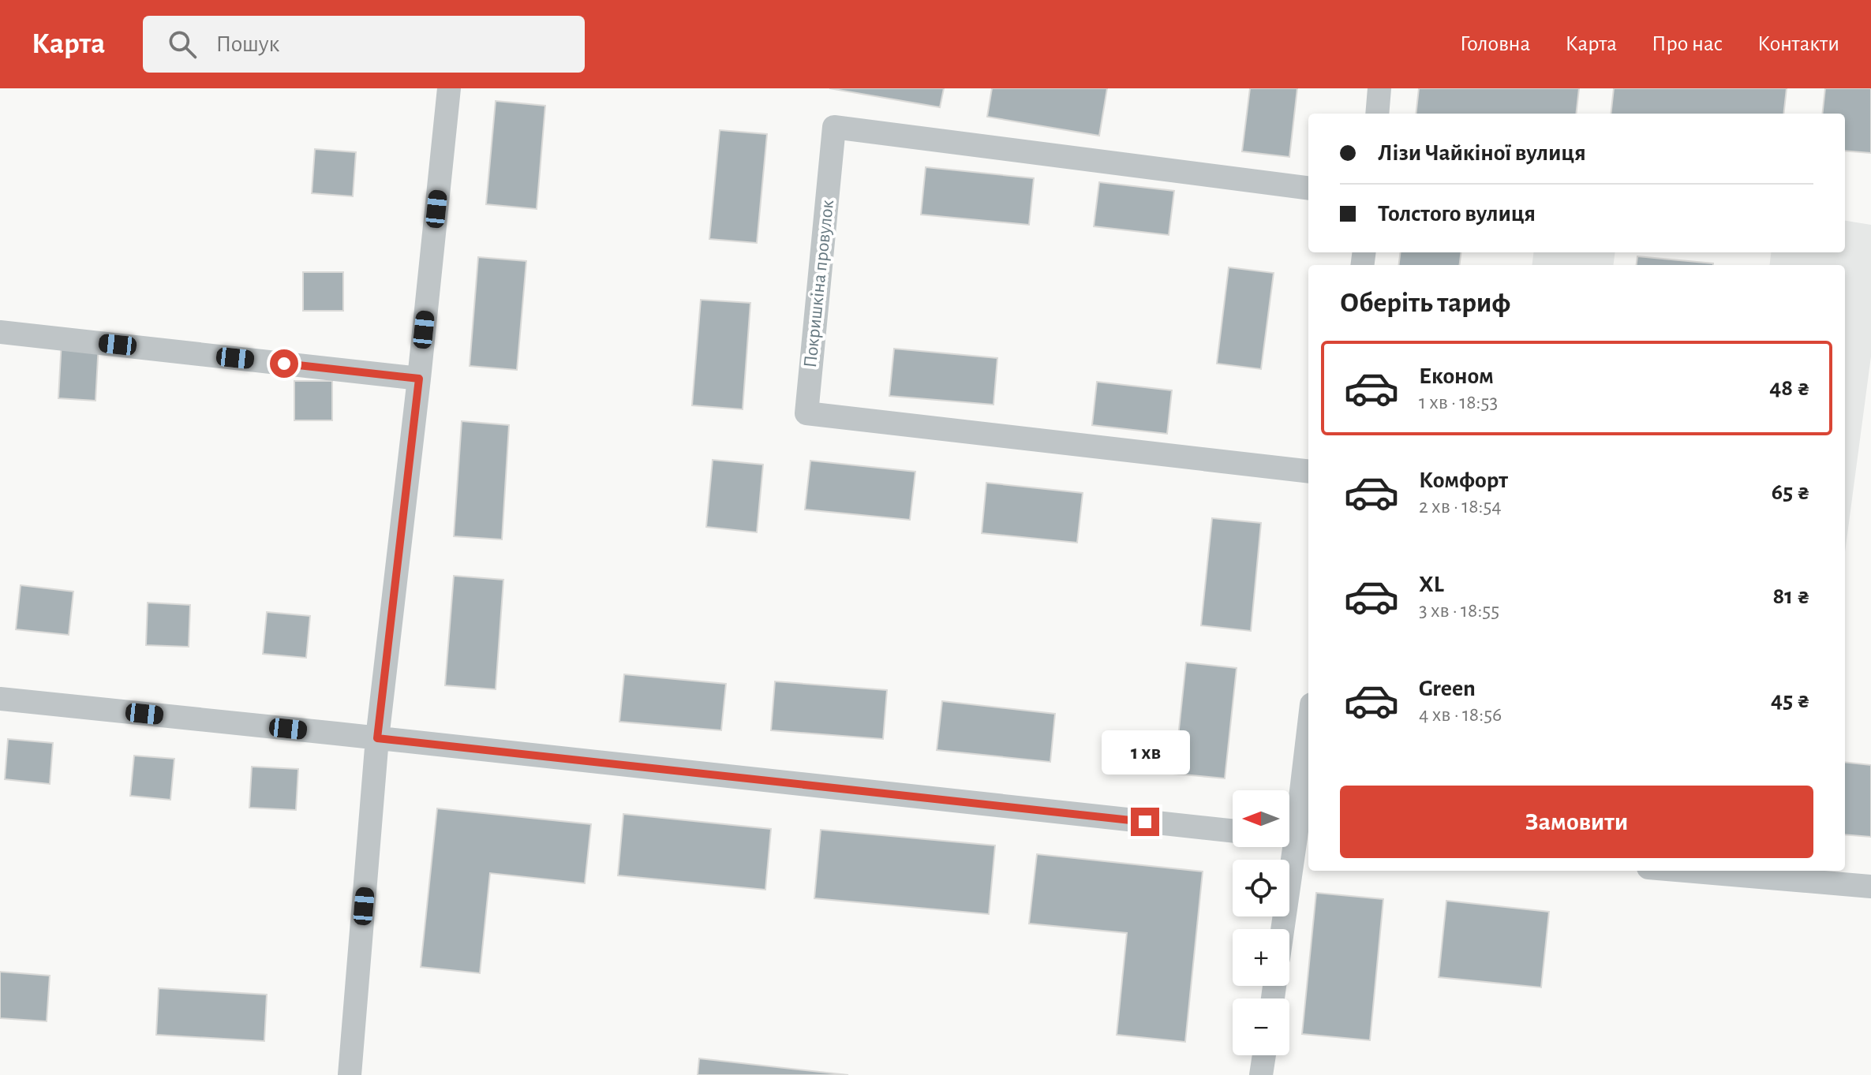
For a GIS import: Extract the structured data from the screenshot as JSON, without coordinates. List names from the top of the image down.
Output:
{
  "streets": {
    "street": ["Покришкіна провулок"]
  },
  "north": "left",
  "page": {
    "header": "Карта",
    "search": "Пошук",
    "nav": [
      "Головна",
      "Карта",
      "Про нас",
      "Контакти"
    ],
    "banner": ["Лізи Чайкіної вулиця", "Толстого вулиця"],
    "heading": "Оберіть тариф",
    "list": [
      {
        "name": "Економ",
        "note": "1 хв · 18:53",
        "value": "48 ₴"
      },
      {
        "name": "Комфорт",
        "note": "2 хв · 18:54",
        "value": "65 ₴"
      },
      {
        "name": "XL",
        "note": "3 хв · 18:55",
        "value": "81 ₴"
      },
      {
        "name": "Green",
        "note": "4 хв · 18:56",
        "value": "45 ₴"
      }
    ],
    "bubble": "1 хв",
    "buttons": "Замовити",
    "map_buttons": ["+", "−"]
  }
}
